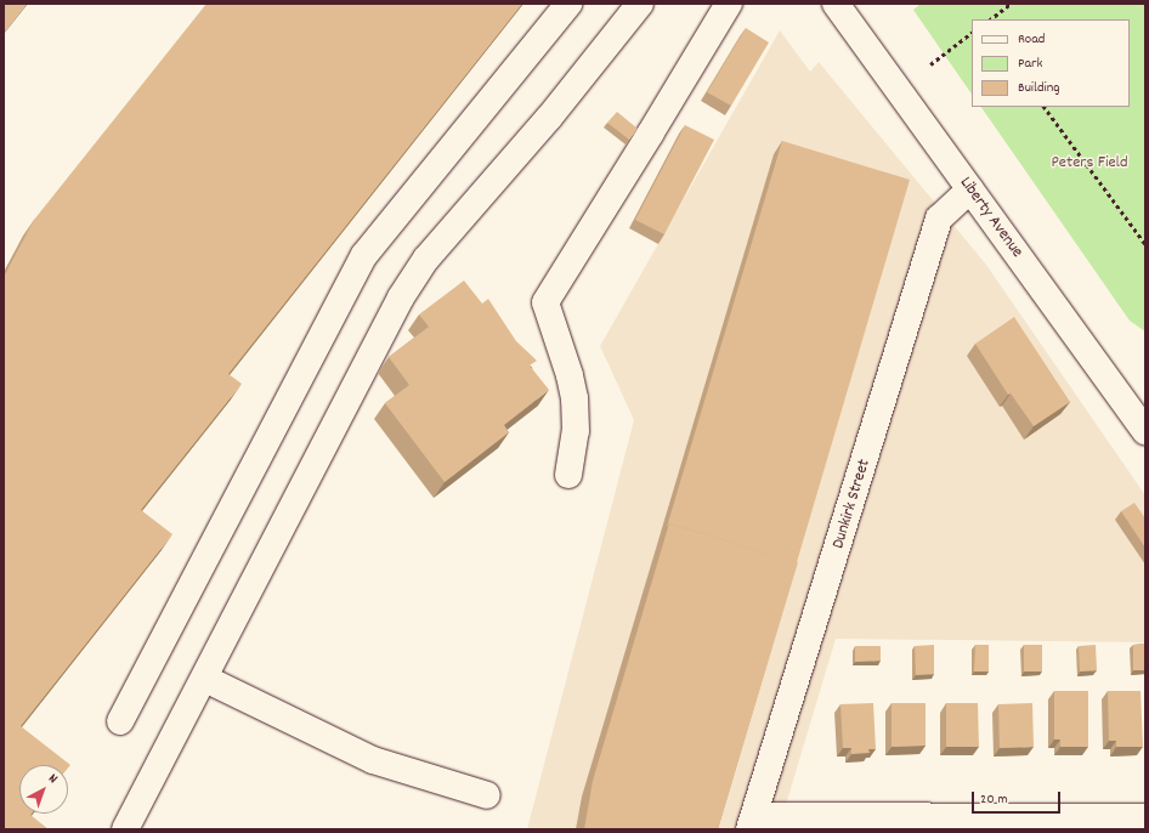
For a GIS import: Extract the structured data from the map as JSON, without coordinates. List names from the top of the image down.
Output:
{
  "streets": {
    "main road": ["Liberty Avenue", "Dunkirk Street"]
  },
  "crossings": [
    ["Liberty Avenue", "Dunkirk Street"]
  ],
  "parks": ["Peters Field"],
  "legend": ["Road", "Park", "Building"],
  "scale_bar": "20 m",
  "north": "top right"
}
